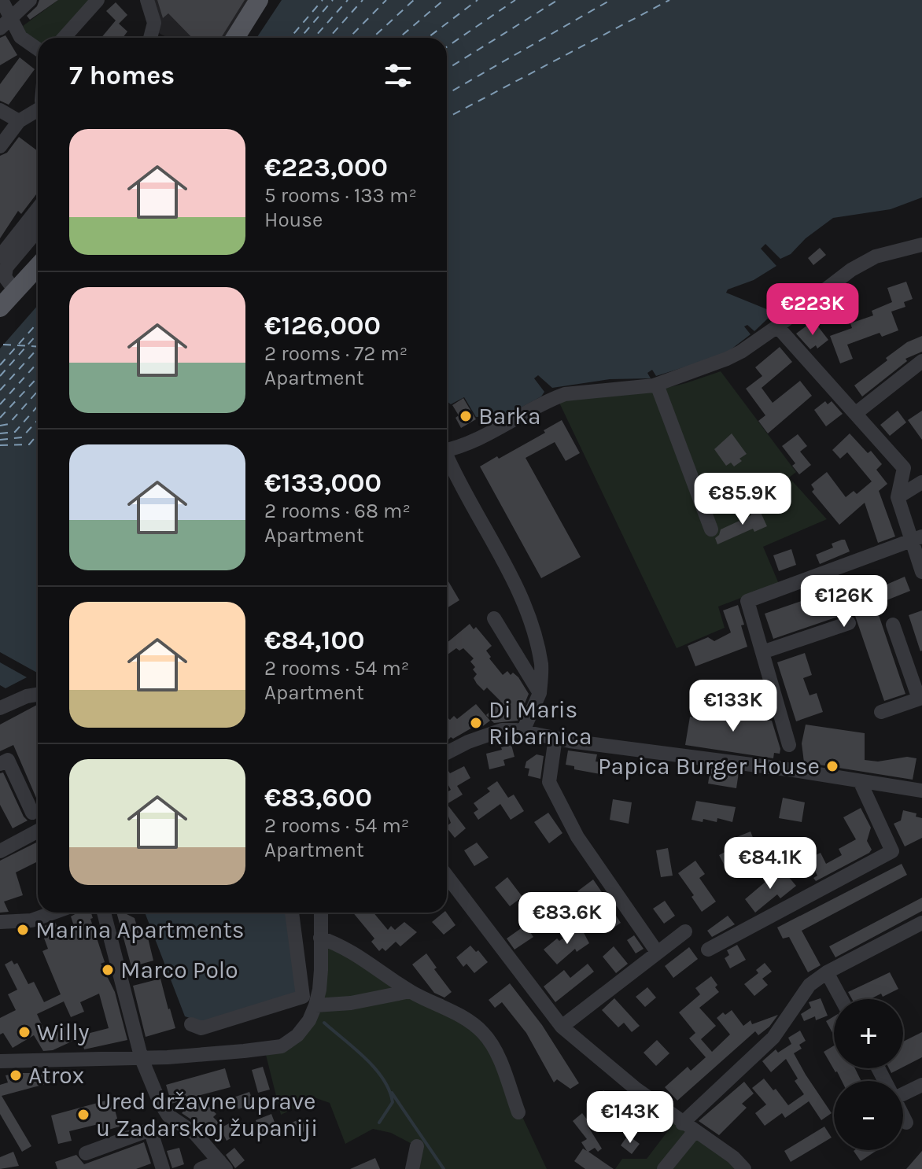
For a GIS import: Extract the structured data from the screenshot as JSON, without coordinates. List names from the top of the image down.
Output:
{
  "places": [
    "Barka",
    "Di Maris Ribarnica",
    "Papica Burger House",
    "Marina Apartments",
    "Marco Polo",
    "Willy",
    "Atrox",
    "Ured državne uprave u Zadarskoj županiji"
  ],
  "page": {
    "heading": "7 homes",
    "list": [
      {
        "name": "€223,000",
        "note": "5 rooms · 133 m² · House"
      },
      {
        "name": "€126,000",
        "note": "2 rooms · 72 m² · Apartment"
      },
      {
        "name": "€133,000",
        "note": "2 rooms · 68 m² · Apartment"
      },
      {
        "name": "€84,100",
        "note": "2 rooms · 54 m² · Apartment"
      },
      {
        "name": "€83,600",
        "note": "2 rooms · 54 m² · Apartment"
      }
    ],
    "price": [
      "€223K",
      "€85.9K",
      "€126K",
      "€133K",
      "€84.1K",
      "€83.6K",
      "€143K"
    ],
    "map_buttons": ["+", "−"]
  }
}
